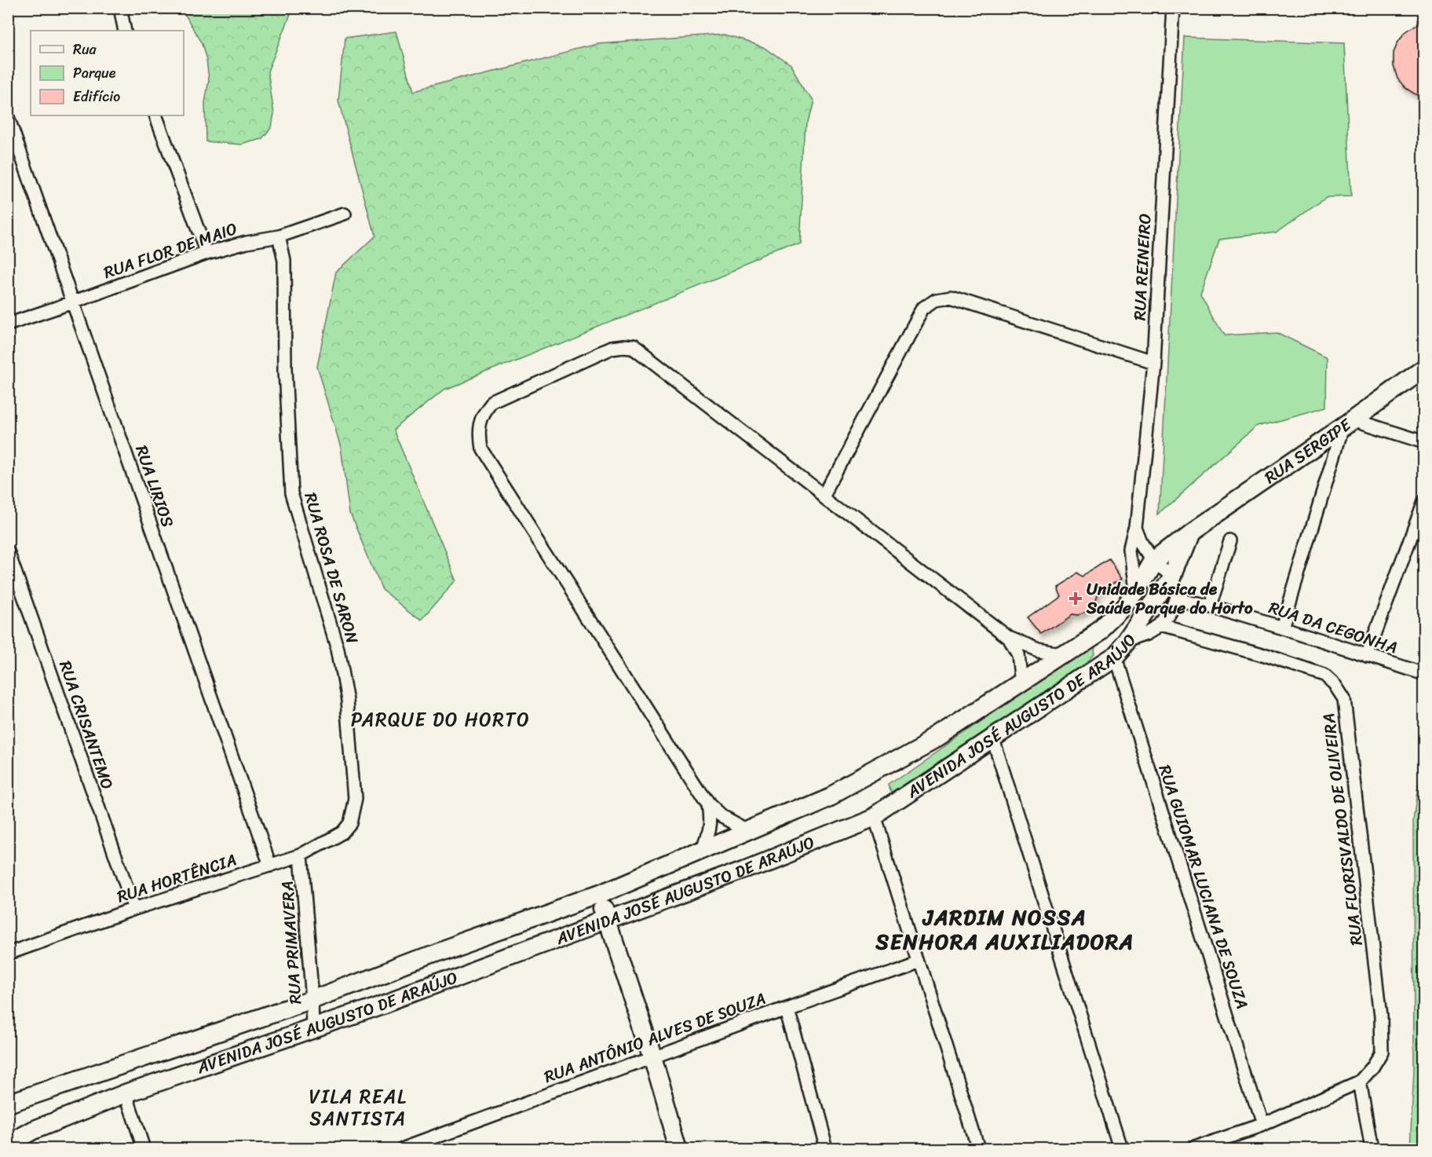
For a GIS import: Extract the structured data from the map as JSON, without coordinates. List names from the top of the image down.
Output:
{
  "streets": {
    "street": [
      "RUA FLOR DE MAIO",
      "RUA REINEIRO",
      "RUA SERGIPE",
      "RUA LIRIOS",
      "RUA ROSA DE SARON",
      "RUA DA CEGONHA",
      "AVENIDA JOSÉ AUGUSTO DE ARAÚJO",
      "RUA CRISANTEMO",
      "RUA FLORISVALDO DE OLIVEIRA",
      "RUA HORTÊNCIA",
      "RUA GUIOMAR LUCIANA DE SOUZA",
      "RUA PRIMAVERA",
      "RUA ANTÔNIO ALVES DE SOUZA"
    ]
  },
  "crossings": [
    ["RUA FLOR DE MAIO", "RUA LIRIOS"],
    ["RUA FLOR DE MAIO", "RUA ROSA DE SARON"],
    ["RUA REINEIRO", "AVENIDA JOSÉ AUGUSTO DE ARAÚJO"],
    ["RUA SERGIPE", "AVENIDA JOSÉ AUGUSTO DE ARAÚJO"],
    ["RUA LIRIOS", "RUA HORTÊNCIA"],
    ["RUA ROSA DE SARON", "RUA HORTÊNCIA"],
    ["AVENIDA JOSÉ AUGUSTO DE ARAÚJO", "RUA GUIOMAR LUCIANA DE SOUZA"],
    ["AVENIDA JOSÉ AUGUSTO DE ARAÚJO", "RUA PRIMAVERA"],
    ["RUA CRISANTEMO", "RUA HORTÊNCIA"],
    ["RUA HORTÊNCIA", "RUA PRIMAVERA"]
  ],
  "districts": ["PARQUE DO HORTO", "JARDIM NOSSA SENHORA AUXILIADORA", "VILA REAL SANTISTA"],
  "places": {
    "health": ["Unidade Básica de Saúde Parque do Horto"]
  },
  "legend": ["Rua", "Parque", "Edifício"]
}
